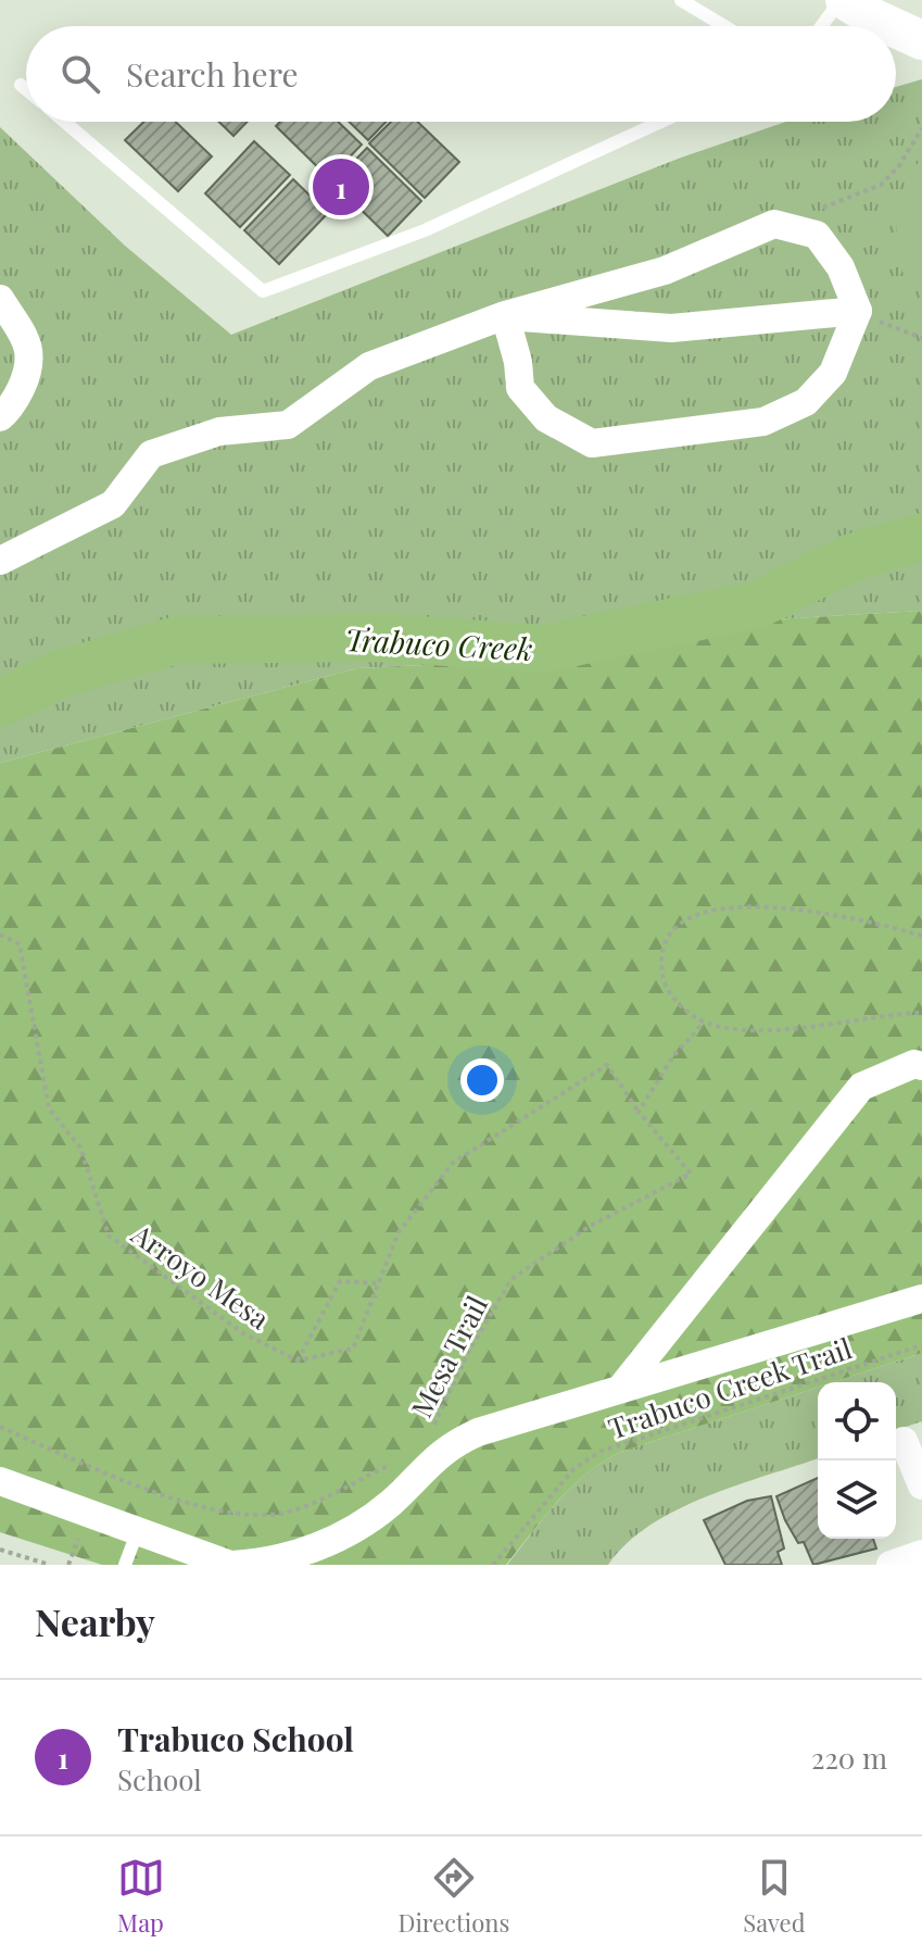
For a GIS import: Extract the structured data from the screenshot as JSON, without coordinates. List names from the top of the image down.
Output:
{
  "streets": {
    "path": ["Arroyo Mesa", "Mesa Trail", "Trabuco Creek Trail"]
  },
  "water": ["Trabuco Creek"],
  "page": {
    "search": "Search here",
    "pins": "1",
    "heading": "Nearby",
    "list": [
      {
        "mark": "1",
        "name": "Trabuco School",
        "note": "School",
        "value": "220 m"
      }
    ],
    "nav": ["Map", "Directions", "Saved"]
  }
}
